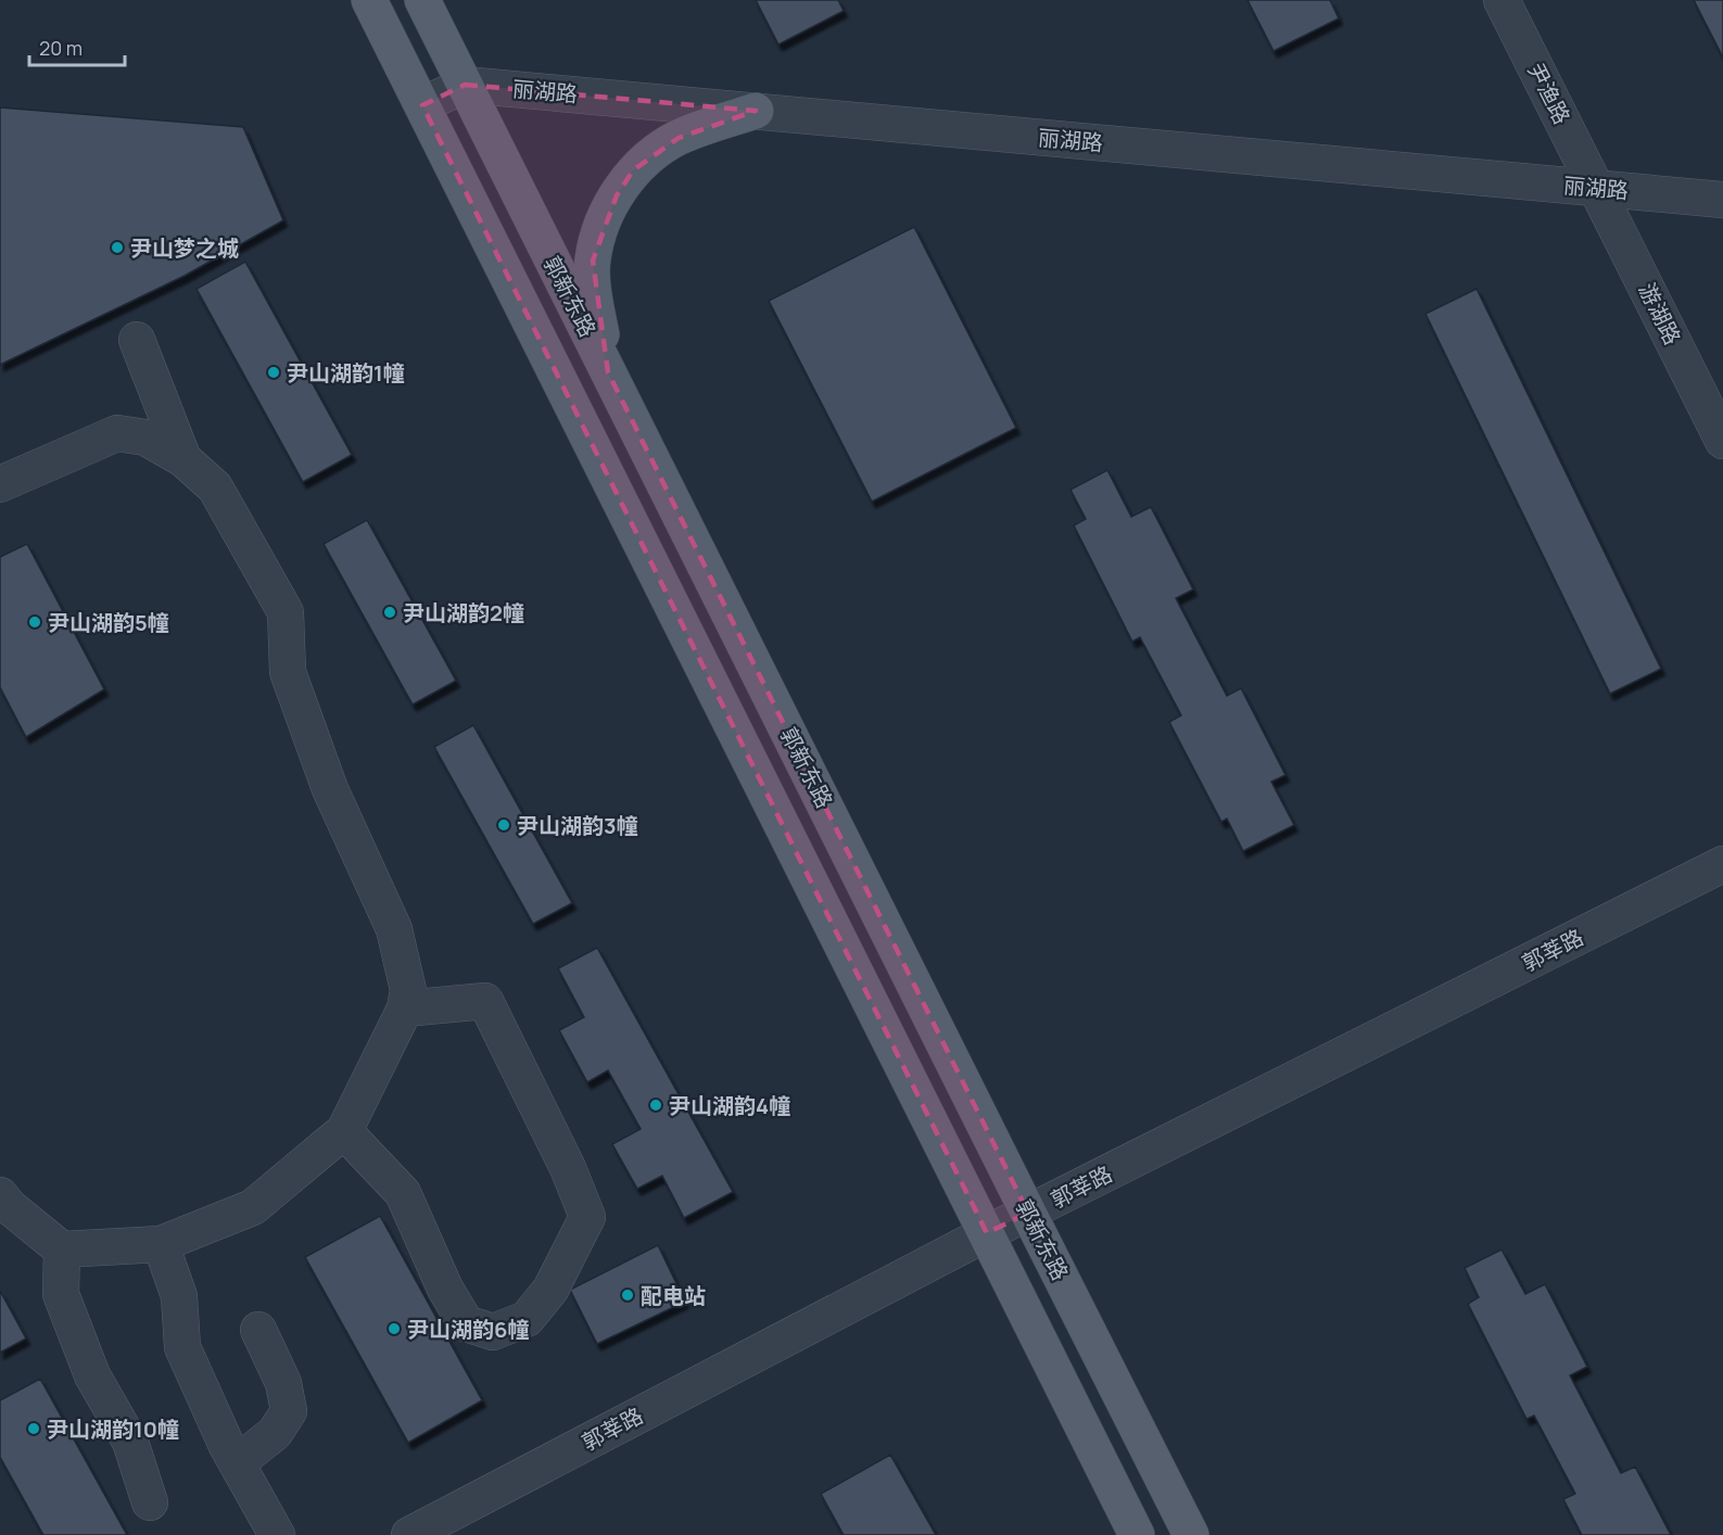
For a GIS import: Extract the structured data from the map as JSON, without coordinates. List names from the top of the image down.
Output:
{
  "streets": {
    "main road": ["郭新东路"],
    "street": [
      "丽湖路",
      "尹渔路",
      "游湖路",
      "郭莘路"
    ]
  },
  "crossings": [
    ["丽湖路", "尹渔路"],
    ["丽湖路", "郭新东路"],
    ["丽湖路", "游湖路"],
    ["尹渔路", "游湖路"],
    ["郭新东路", "郭莘路"]
  ],
  "places": [
    "尹山梦之城",
    "尹山湖韵1幢",
    "尹山湖韵2幢",
    "尹山湖韵5幢",
    "尹山湖韵3幢",
    "尹山湖韵4幢",
    "配电站",
    "尹山湖韵6幢",
    "尹山湖韵10幢"
  ],
  "scale_bar": "20 m"
}
